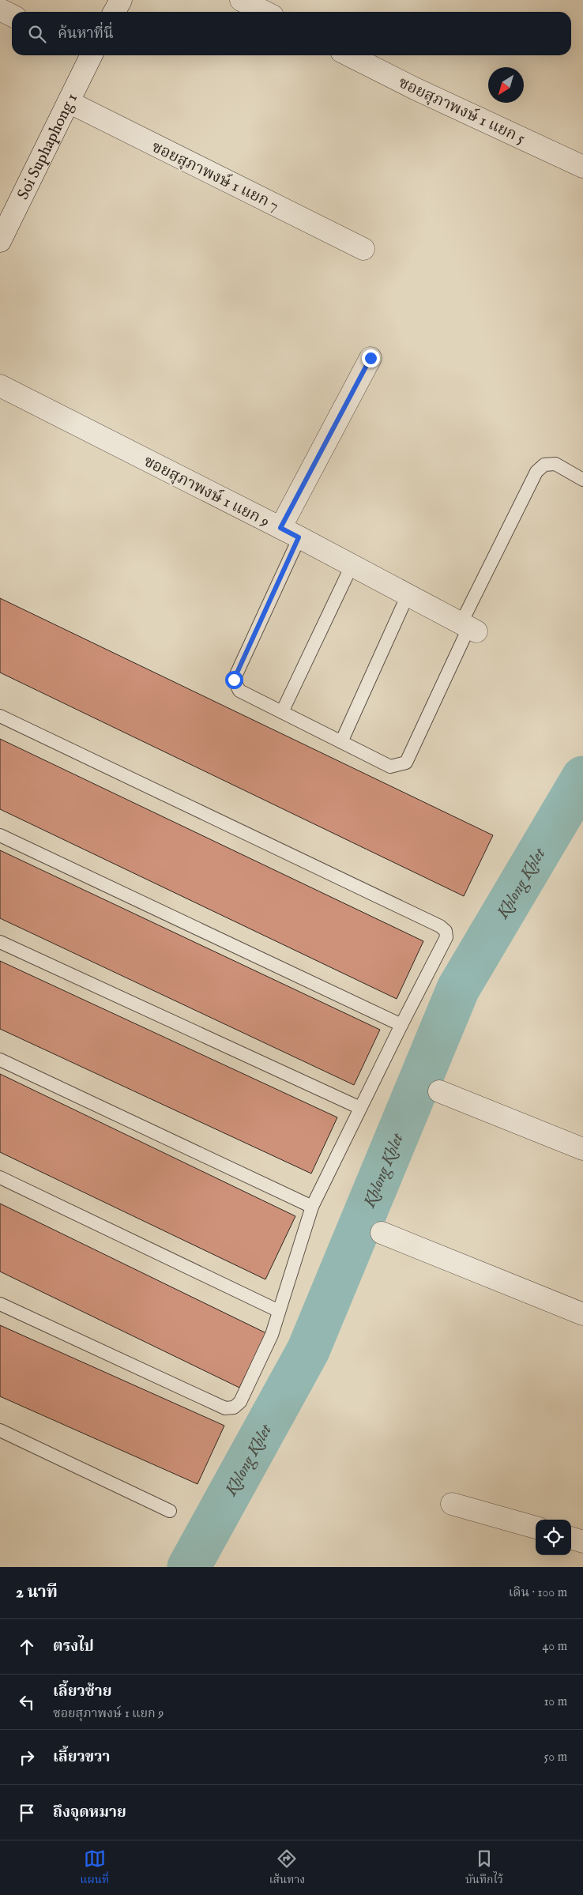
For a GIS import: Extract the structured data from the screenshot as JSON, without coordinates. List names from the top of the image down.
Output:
{
  "streets": {
    "street": [
      "ซอยสุภาพงษ์ 1 แยก 5",
      "Soi Suphaphong 1",
      "ซอยสุภาพงษ์ 1 แยก 7",
      "ซอยสุภาพงษ์ 1 แยก 9"
    ]
  },
  "crossings": [
    ["Soi Suphaphong 1", "ซอยสุภาพงษ์ 1 แยก 7"]
  ],
  "water": ["Khlong Khlet"],
  "north": "bottom left",
  "page": {
    "search": "ค้นหาที่นี่",
    "heading": ["2 นาที", "เดิน · 100 m"],
    "list": [
      ["ตรงไป", "40 m"],
      ["เลี้ยวซ้าย", "ซอยสุภาพงษ์ 1 แยก 9", "10 m"],
      ["เลี้ยวขวา", "50 m"],
      "ถึงจุดหมาย"
    ],
    "nav": ["แผนที่", "เส้นทาง", "บันทึกไว้"]
  }
}
